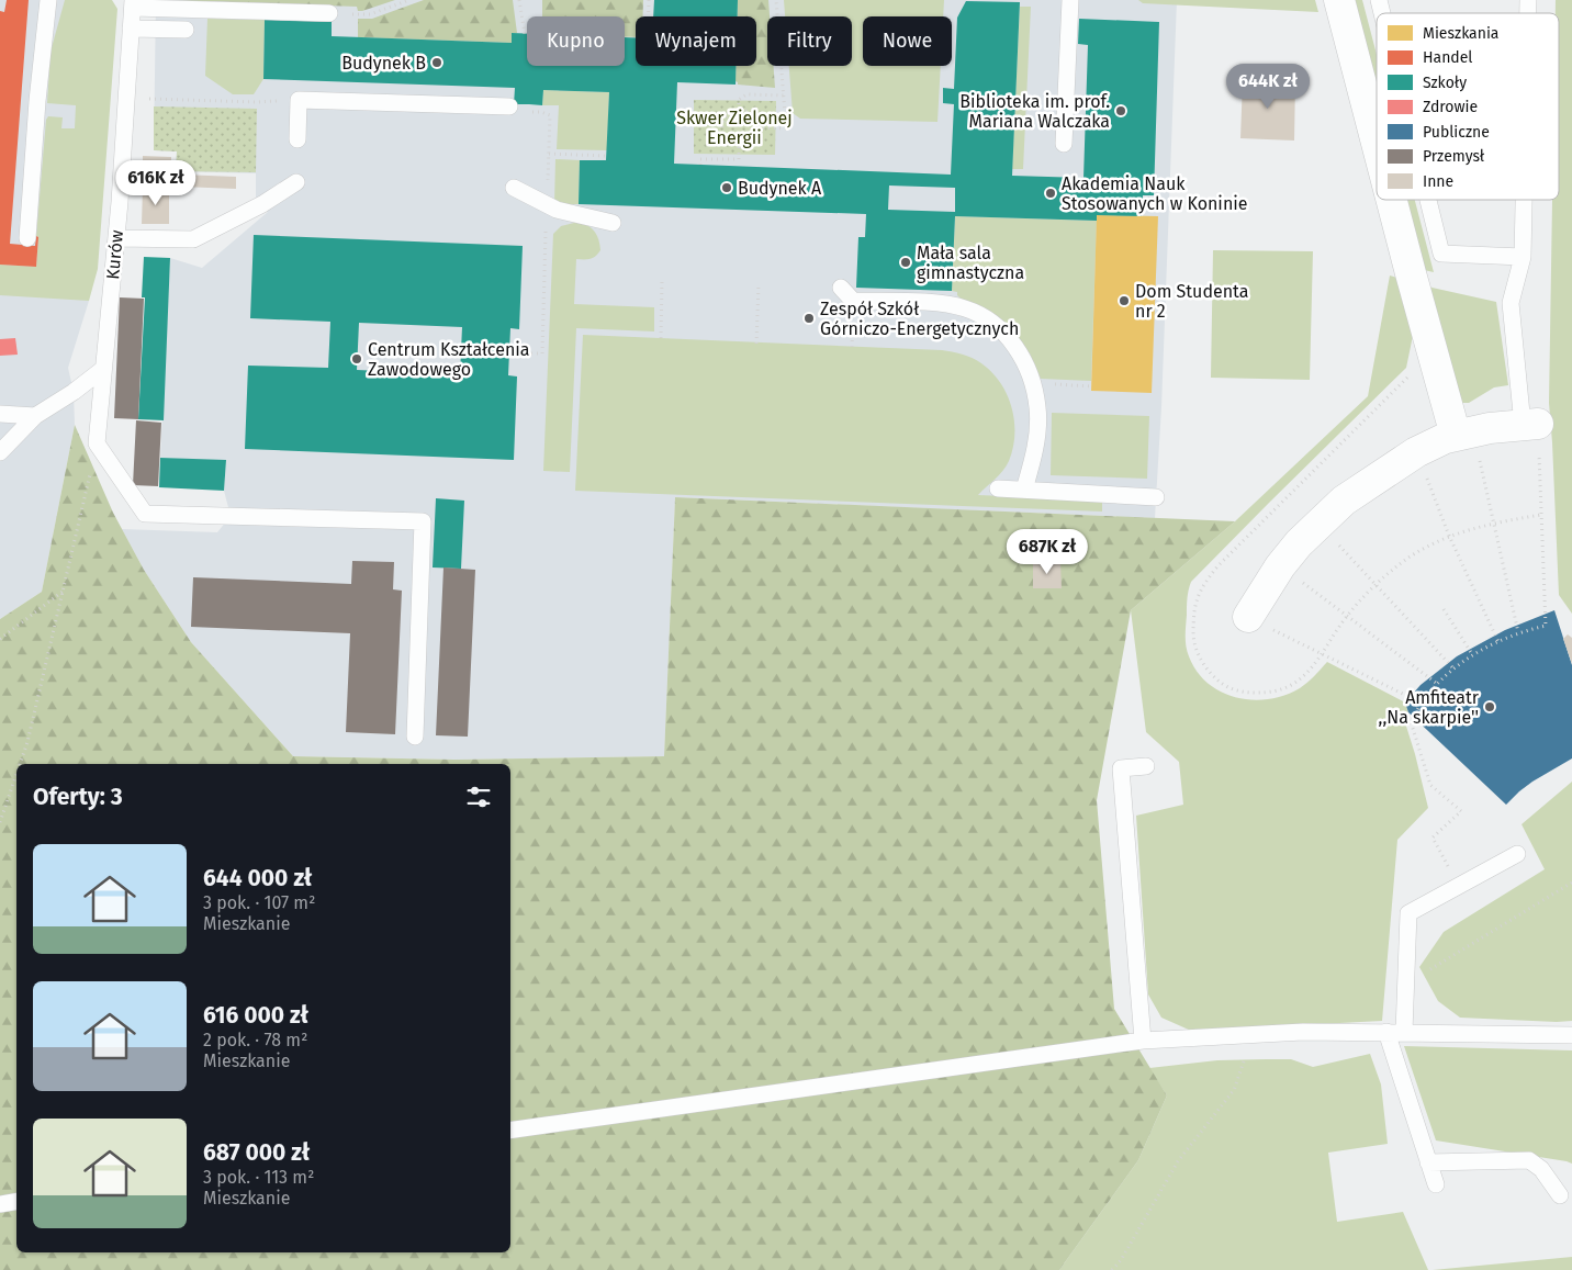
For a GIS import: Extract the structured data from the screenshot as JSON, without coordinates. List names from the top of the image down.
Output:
{
  "streets": {
    "lane": ["Kurów"]
  },
  "parks": ["Skwer Zielonej Energii"],
  "places": [
    "Budynek B",
    "Biblioteka im. prof. Mariana Walczaka",
    "Budynek A",
    "Akademia Nauk Stosowanych w Koninie",
    "Mała sala gimnastyczna",
    "Dom Studenta nr 2",
    "Zespół Szkół Górniczo-Energetycznych",
    "Centrum Kształcenia Zawodowego",
    "Amfiteatr ,,Na skarpie''"
  ],
  "legend": [
    "Mieszkania",
    "Handel",
    "Szkoły",
    "Zdrowie",
    "Publiczne",
    "Przemysł",
    "Inne"
  ],
  "page": {
    "chip": [
      "Kupno",
      "Wynajem",
      "Filtry",
      "Nowe"
    ],
    "price": ["644K zł", "616K zł", "687K zł"],
    "heading": "Oferty: 3",
    "list": [
      {
        "name": "644 000 zł",
        "note": "3 pok. · 107 m² · Mieszkanie"
      },
      {
        "name": "616 000 zł",
        "note": "2 pok. · 78 m² · Mieszkanie"
      },
      {
        "name": "687 000 zł",
        "note": "3 pok. · 113 m² · Mieszkanie"
      }
    ]
  }
}
